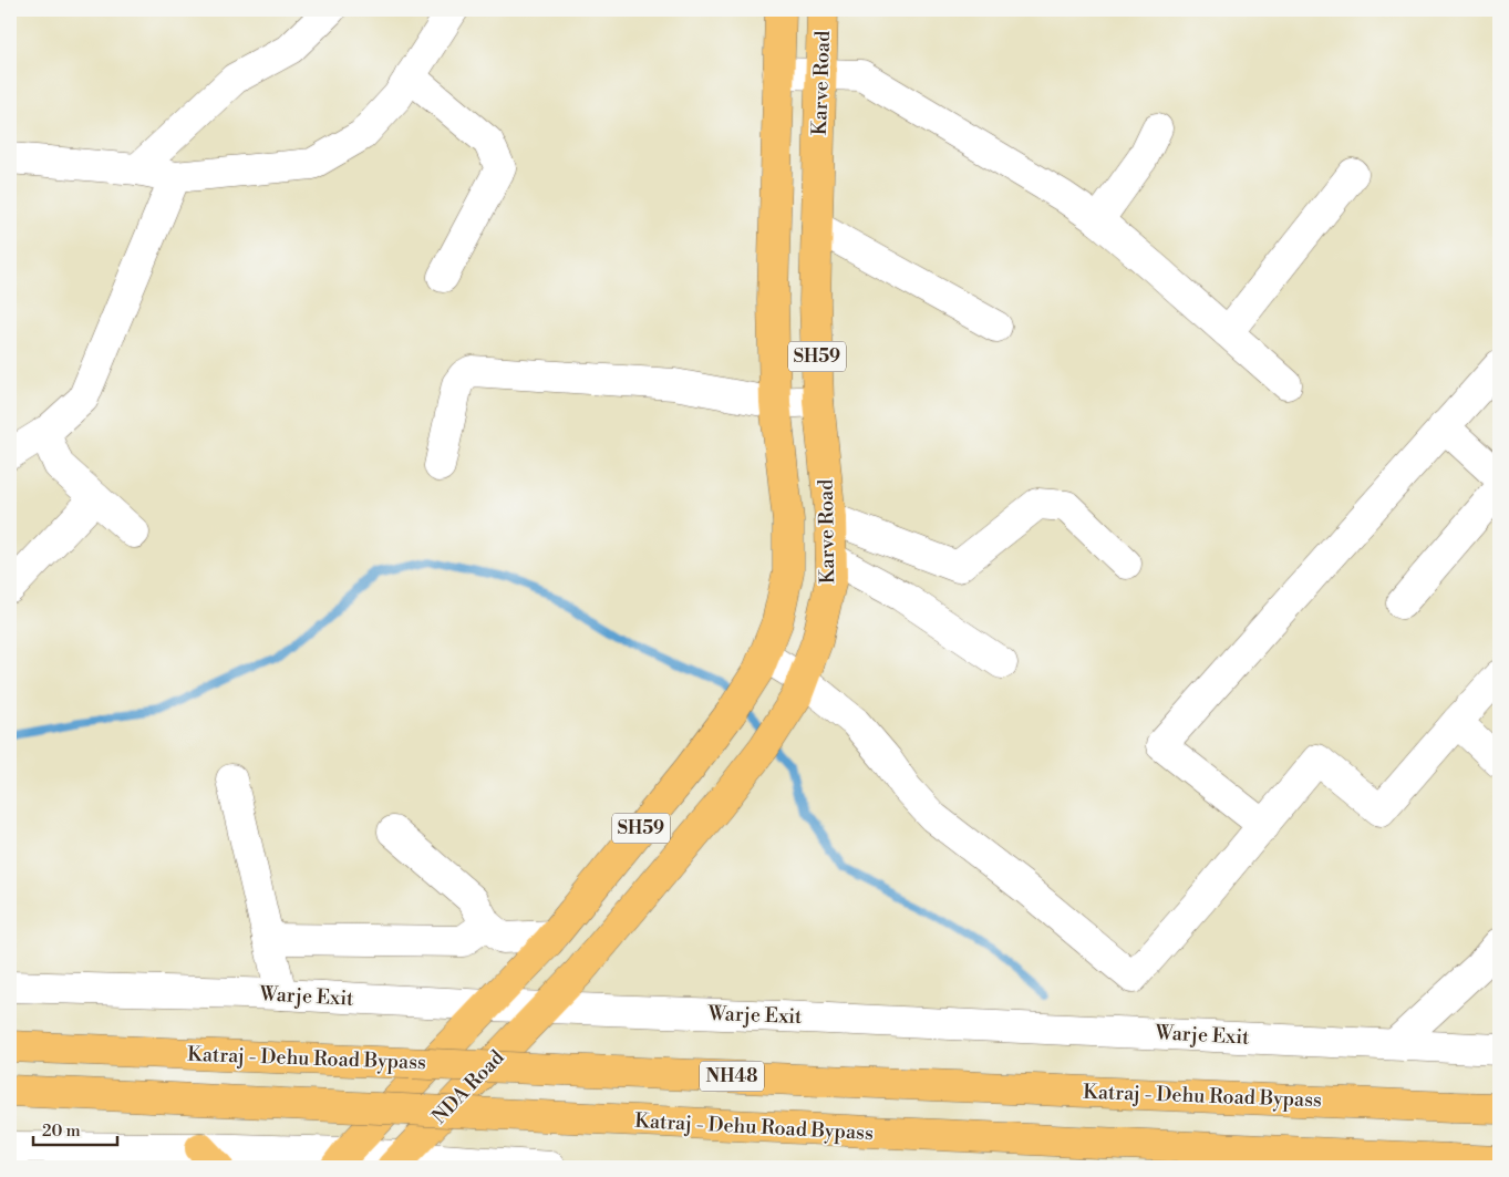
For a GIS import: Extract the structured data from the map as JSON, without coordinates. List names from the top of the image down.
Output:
{
  "streets": {
    "main road": [
      "Karve Road",
      "SH59",
      "Katraj - Dehu Road Bypass",
      "NH48",
      "NDA Road"
    ],
    "street": ["Warje Exit"]
  },
  "crossings": [
    ["Karve Road", "SH59"],
    ["Karve Road", "Warje Exit"],
    ["Karve Road", "NDA Road"],
    ["SH59", "Warje Exit"],
    ["Warje Exit", "NDA Road"]
  ],
  "scale_bar": "20 m"
}
